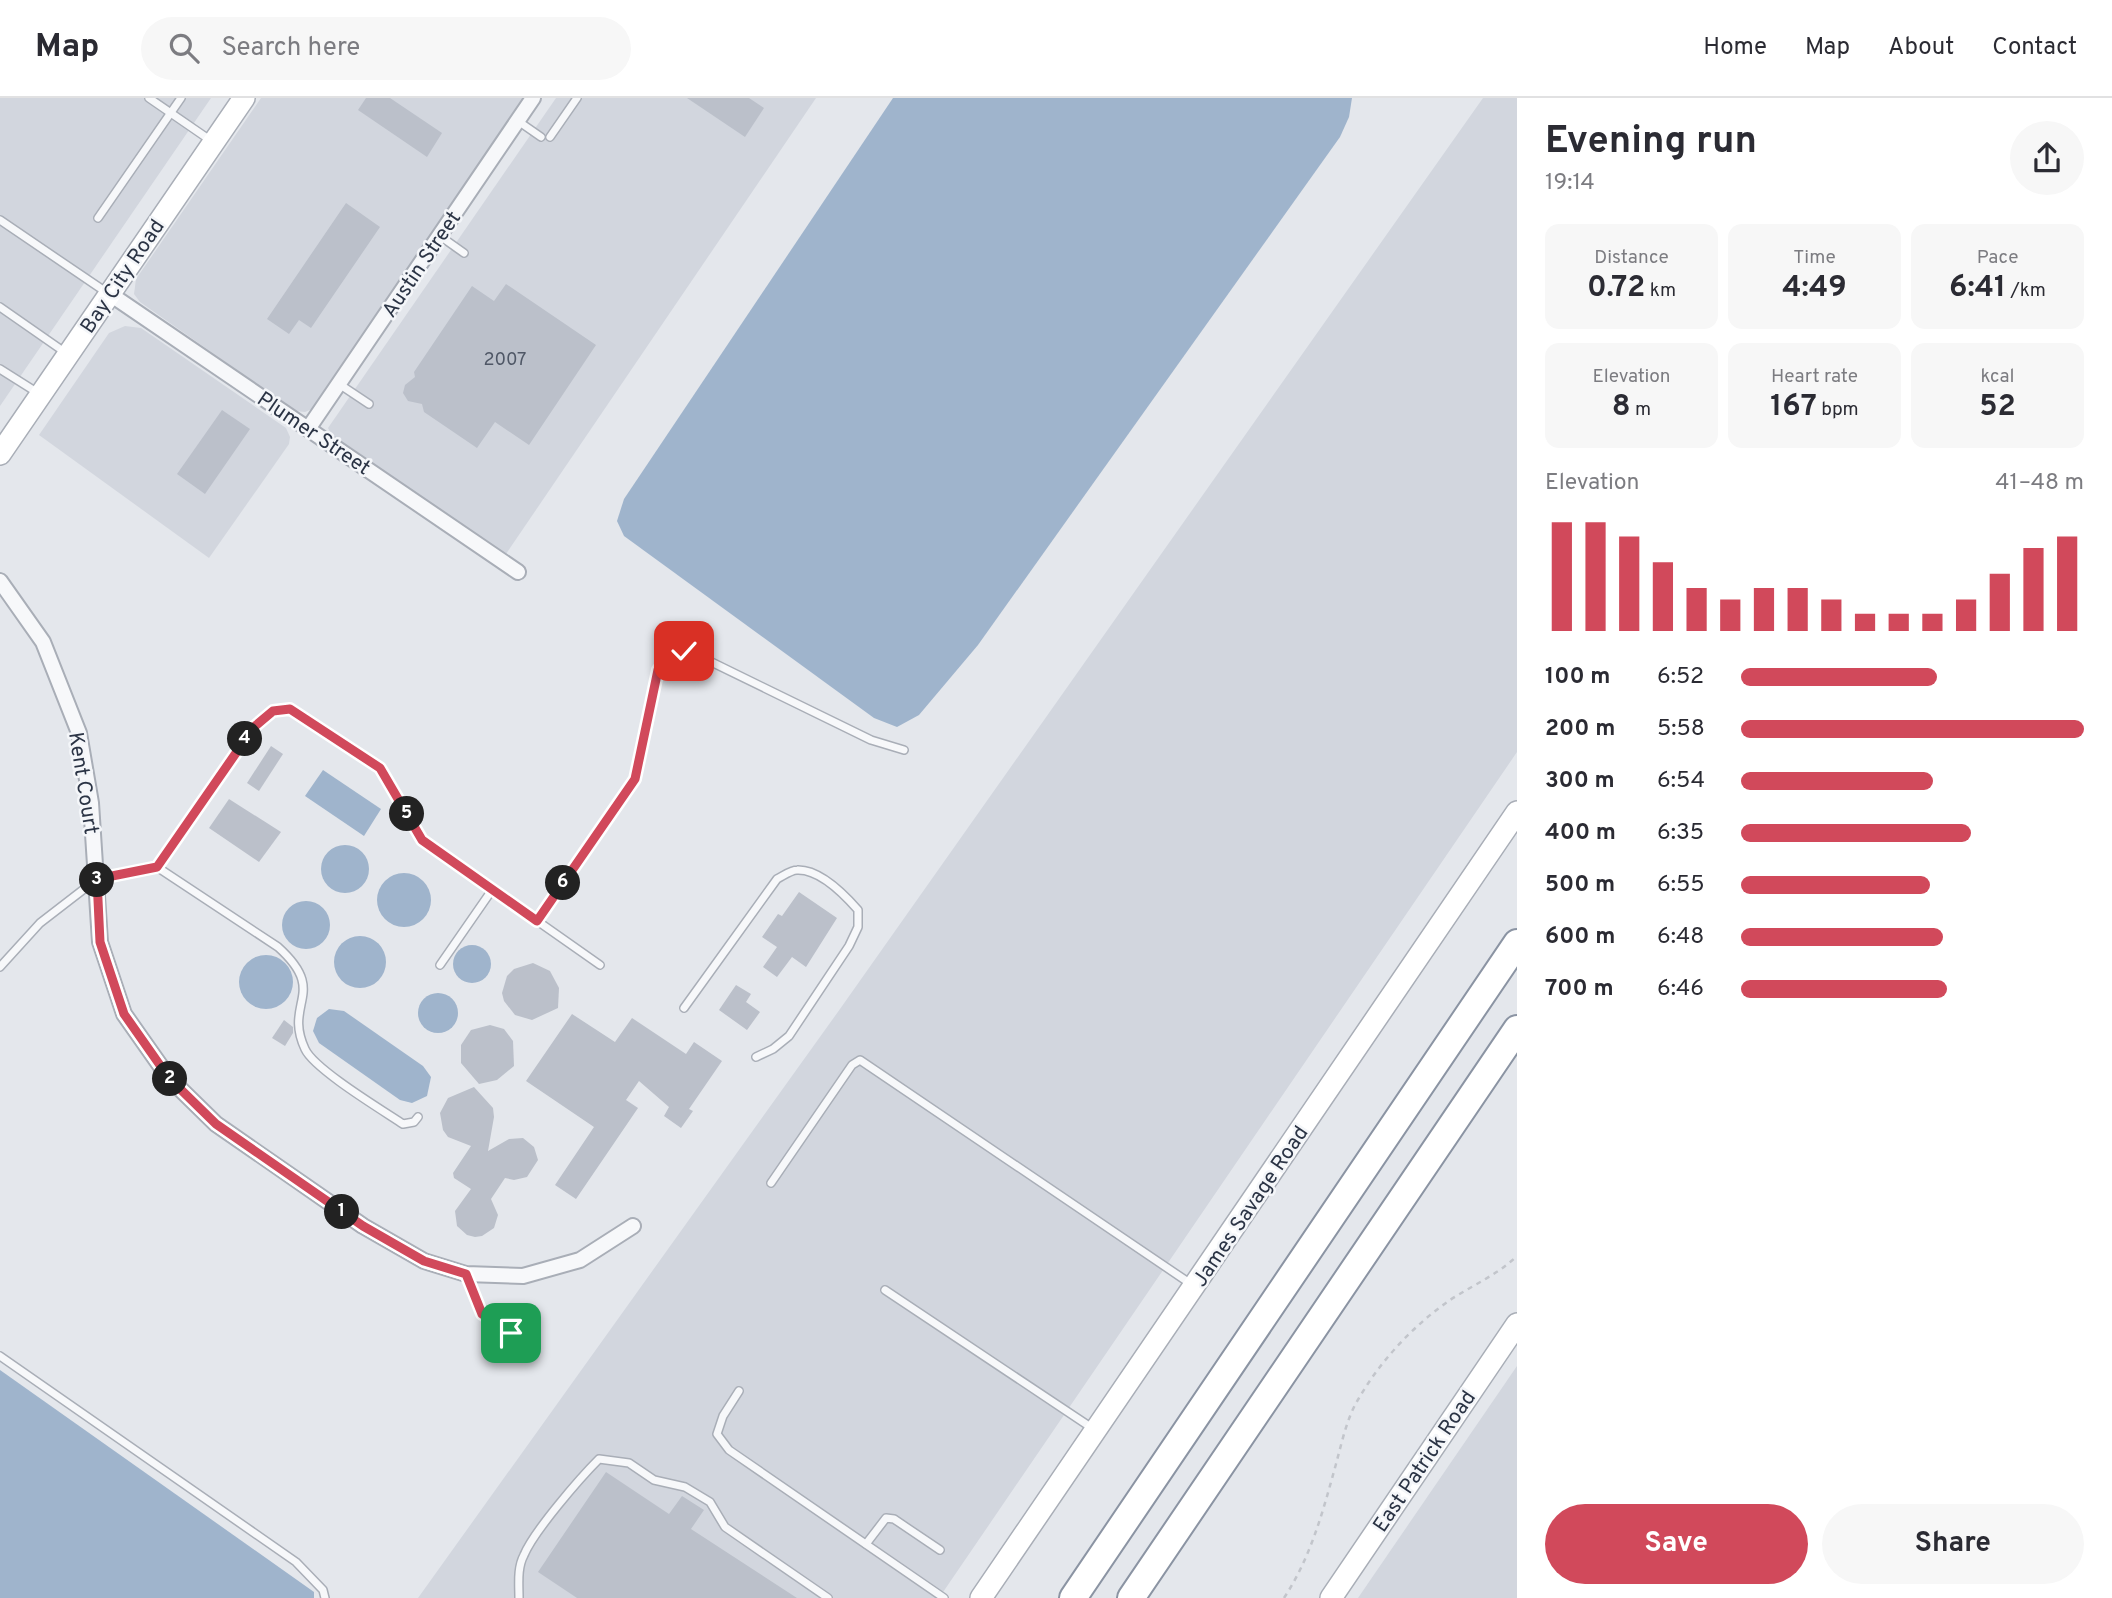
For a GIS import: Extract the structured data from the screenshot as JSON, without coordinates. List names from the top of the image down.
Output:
{
  "streets": {
    "street": [
      "Austin Street",
      "Bay City Road",
      "Plumer Street",
      "Kent Court",
      "James Savage Road",
      "East Patrick Road"
    ]
  },
  "crossings": [
    ["Austin Street", "Plumer Street"],
    ["Bay City Road", "Plumer Street"]
  ],
  "house_numbers": ["2007"],
  "page": {
    "header": "Map",
    "search": "Search here",
    "nav": [
      "Home",
      "Map",
      "About",
      "Contact"
    ],
    "heading": ["Evening run", "19:14"],
    "stats": [
      ["Distance", "0.72 km"],
      ["Time", "4:49"],
      ["Pace", "6:41 /km"],
      ["Elevation", "8 m"],
      ["Heart rate", "167 bpm"],
      ["kcal", "52"]
    ],
    "chart": ["Elevation", "41–48 m"],
    "list": [
      {
        "name": "100 m",
        "note": "6:52"
      },
      {
        "name": "200 m",
        "note": "5:58"
      },
      {
        "name": "300 m",
        "note": "6:54"
      },
      {
        "name": "400 m",
        "note": "6:35"
      },
      {
        "name": "500 m",
        "note": "6:55"
      },
      {
        "name": "600 m",
        "note": "6:48"
      },
      {
        "name": "700 m",
        "note": "6:46"
      }
    ],
    "pins": [
      "4",
      "5",
      "3",
      "6",
      "2",
      "1"
    ],
    "buttons": ["Save", "Share"]
  }
}
